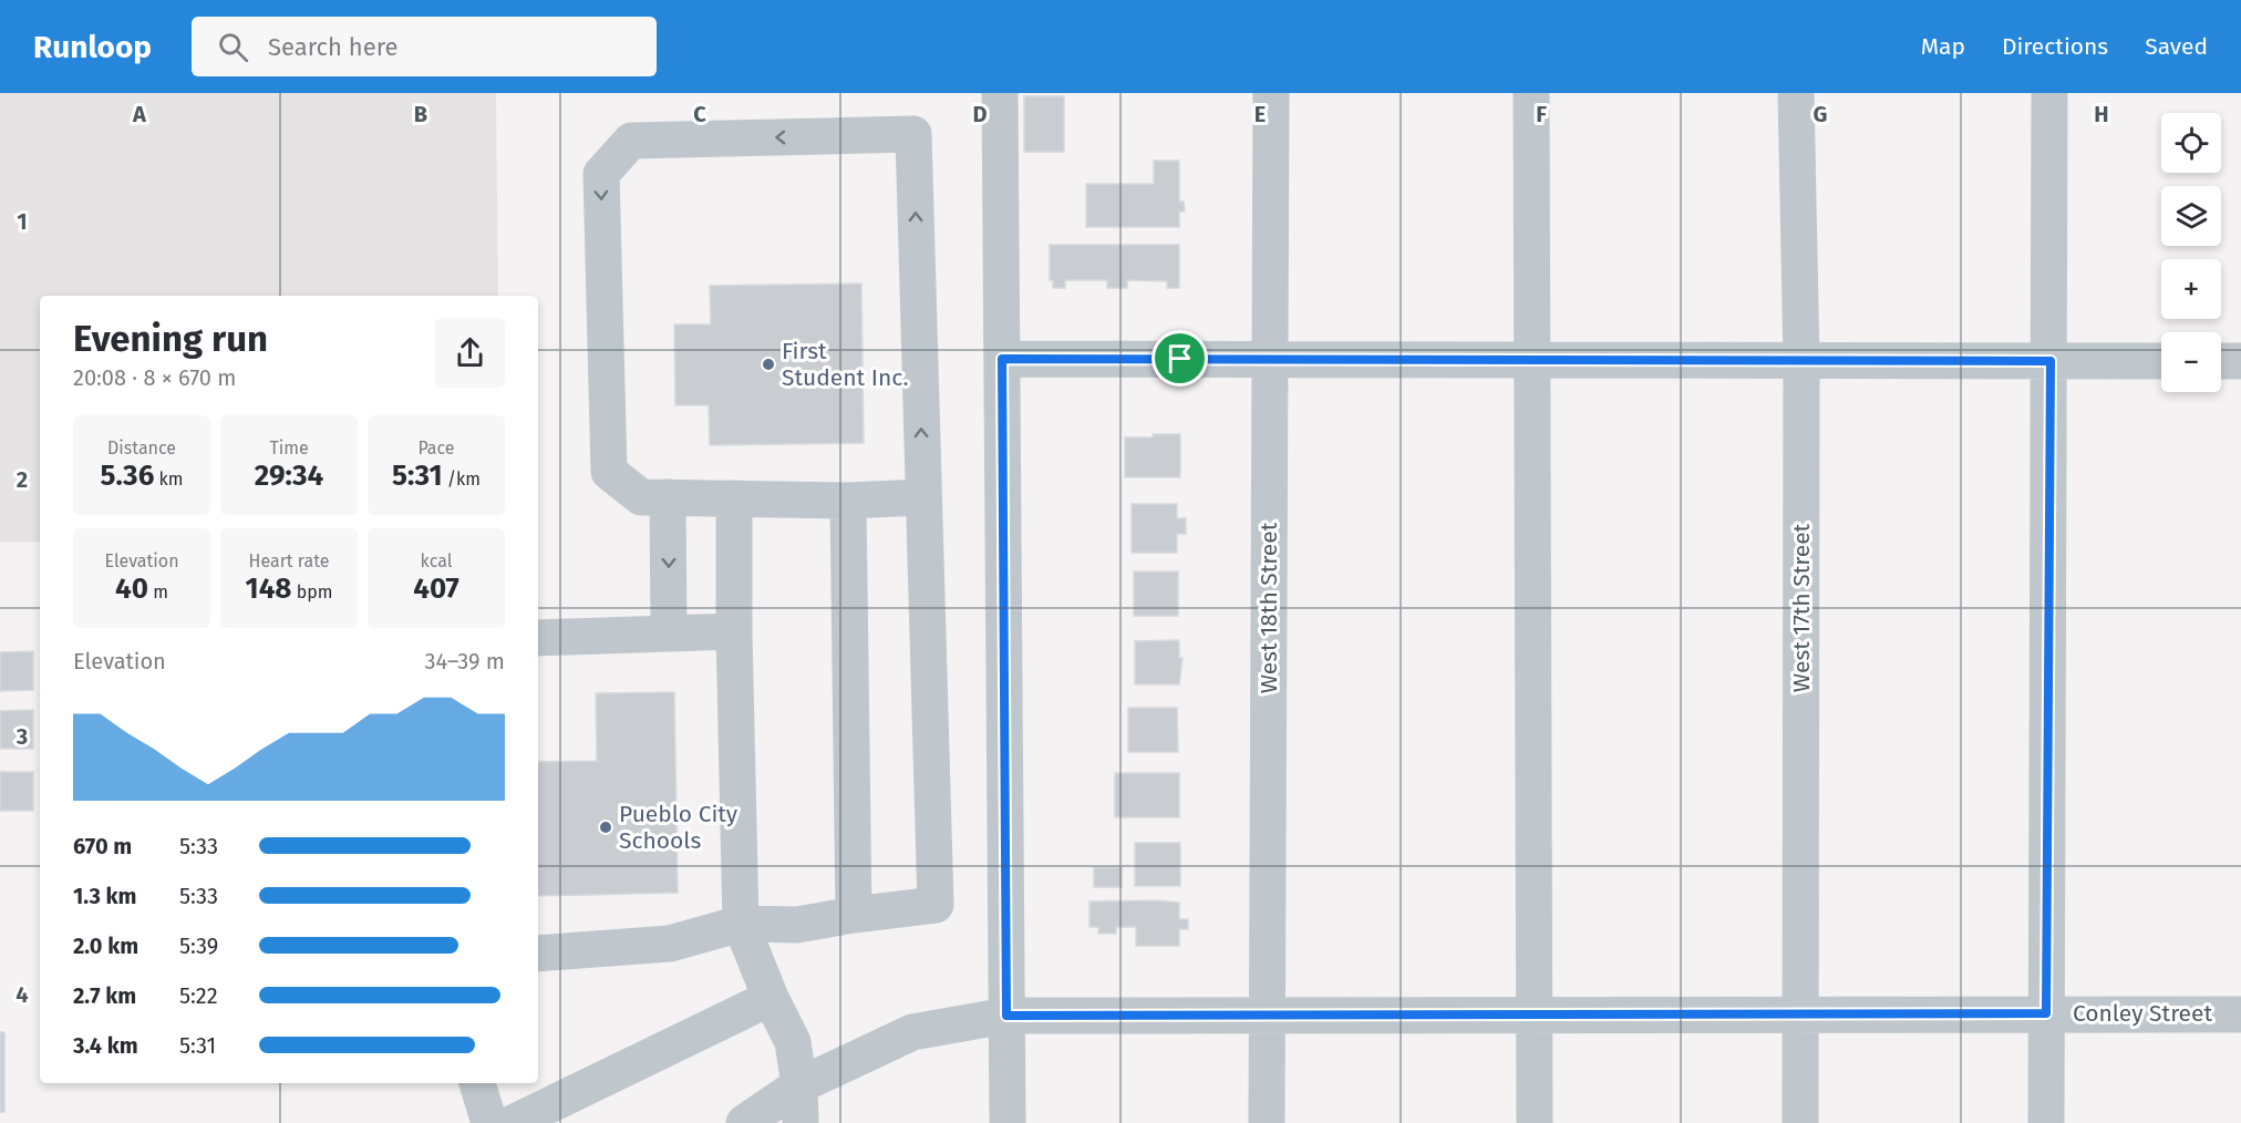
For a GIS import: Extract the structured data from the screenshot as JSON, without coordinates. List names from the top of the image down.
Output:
{
  "streets": {
    "street": ["West 18th Street", "West 17th Street", "Conley Street"]
  },
  "crossings": [
    ["West 18th Street", "Conley Street"],
    ["West 17th Street", "Conley Street"]
  ],
  "places": ["First Student Inc.", "Pueblo City Schools"],
  "page": {
    "header": "Runloop",
    "search": "Search here",
    "nav": ["Map", "Directions", "Saved"],
    "map_buttons": ["+", "−"],
    "heading": ["Evening run", "20:08 · 8 × 670 m"],
    "stats": [
      ["Distance", "5.36 km"],
      ["Time", "29:34"],
      ["Pace", "5:31 /km"],
      ["Elevation", "40 m"],
      ["Heart rate", "148 bpm"],
      ["kcal", "407"]
    ],
    "chart": ["Elevation", "34–39 m"],
    "list": [
      {
        "name": "670 m",
        "note": "5:33"
      },
      {
        "name": "1.3 km",
        "note": "5:33"
      },
      {
        "name": "2.0 km",
        "note": "5:39"
      },
      {
        "name": "2.7 km",
        "note": "5:22"
      },
      {
        "name": "3.4 km",
        "note": "5:31"
      }
    ]
  },
  "grid": {
    "columns": [
      "A",
      "B",
      "C",
      "D",
      "E",
      "F",
      "G",
      "H"
    ],
    "rows": [
      "1",
      "2",
      "3",
      "4"
    ]
  }
}
